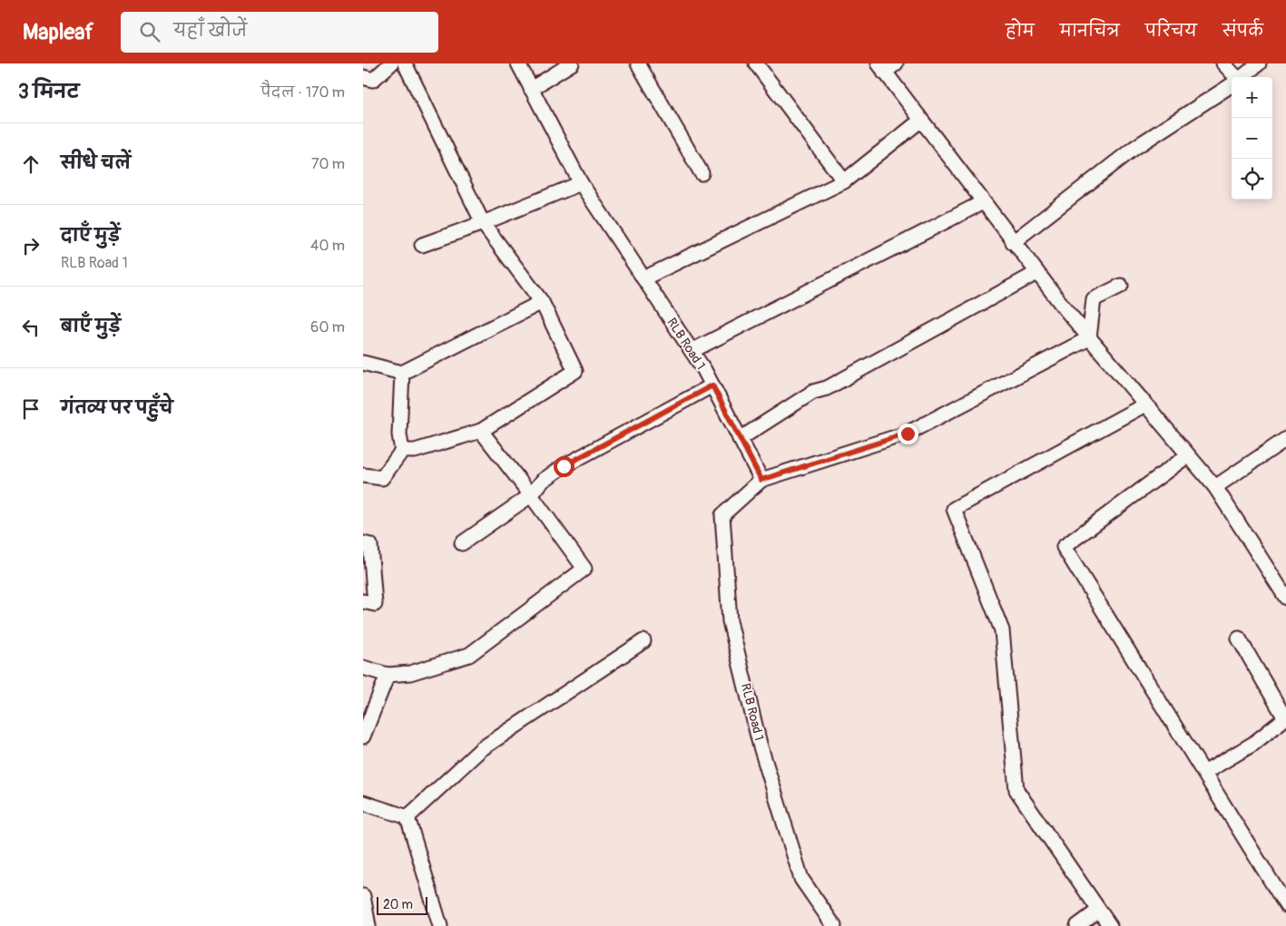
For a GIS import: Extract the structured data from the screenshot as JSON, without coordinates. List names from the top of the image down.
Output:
{
  "streets": {
    "street": ["RLB Road 1"]
  },
  "scale_bar": "20 m",
  "page": {
    "header": "Mapleaf",
    "search": "यहाँ खोजें",
    "nav": [
      "होम",
      "मानचित्र",
      "परिचय",
      "संपर्क"
    ],
    "heading": ["3 मिनट", "पैदल · 170 m"],
    "map_buttons": ["+", "−"],
    "list": [
      ["सीधे चलें", "70 m"],
      ["दाएँ मुड़ें", "RLB Road 1", "40 m"],
      ["बाएँ मुड़ें", "60 m"],
      "गंतव्य पर पहुँचे"
    ],
    "scale": "20 m"
  }
}
